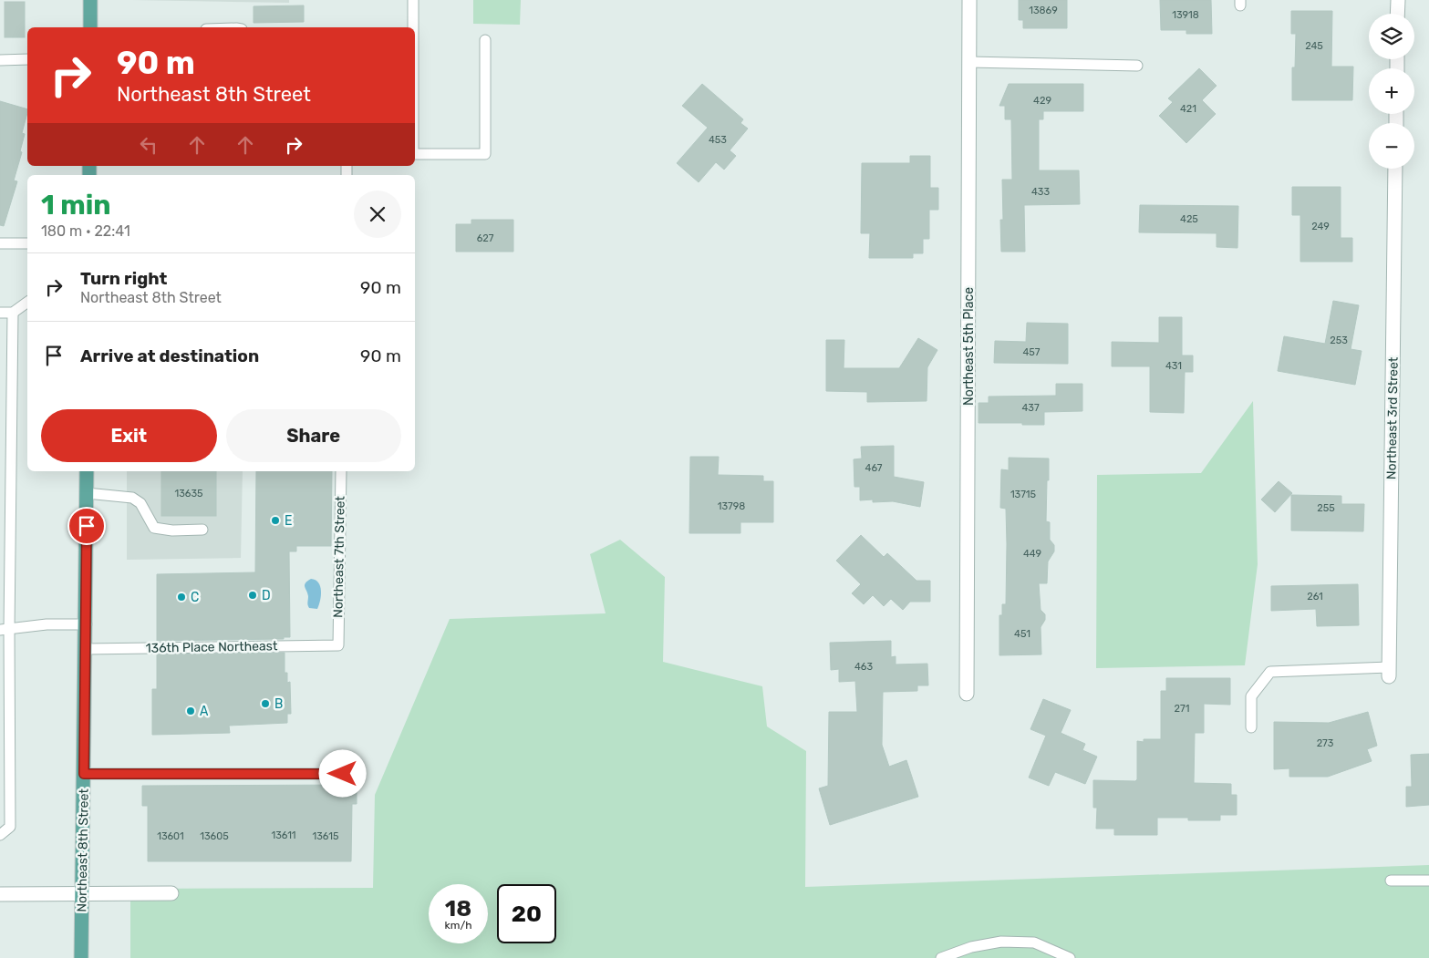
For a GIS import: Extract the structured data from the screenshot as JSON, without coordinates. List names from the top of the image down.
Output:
{
  "streets": {
    "main road": ["Northeast 8th Street"],
    "street": ["Northeast 5th Place", "Northeast 3rd Street"],
    "lane": ["Northeast 7th Street", "136th Place Northeast"]
  },
  "crossings": [
    ["Northeast 7th Street", "136th Place Northeast"],
    ["136th Place Northeast", "Northeast 8th Street"]
  ],
  "places": [
    "E",
    "D",
    "C",
    "B",
    "A"
  ],
  "house_numbers": [
    "13869",
    "13918",
    "245",
    "429",
    "421",
    "453",
    "433",
    "425",
    "249",
    "627",
    "253",
    "457",
    "431",
    "437",
    "467",
    "13635",
    "13715",
    "13798",
    "255",
    "449",
    "261",
    "451",
    "463",
    "271",
    "273",
    "13611",
    "13601",
    "13605",
    "13615"
  ],
  "page": {
    "map_buttons": ["+", "−"],
    "turn": ["90 m", "Northeast 8th Street"],
    "heading": ["1 min", "180 m · 22:41"],
    "list": [
      {
        "name": "Turn right",
        "note": "Northeast 8th Street",
        "value": "90 m"
      },
      {
        "name": "Arrive at destination",
        "value": "90 m"
      }
    ],
    "buttons": ["Exit", "Share"],
    "speed": "18 km/h",
    "limit": "20"
  }
}
